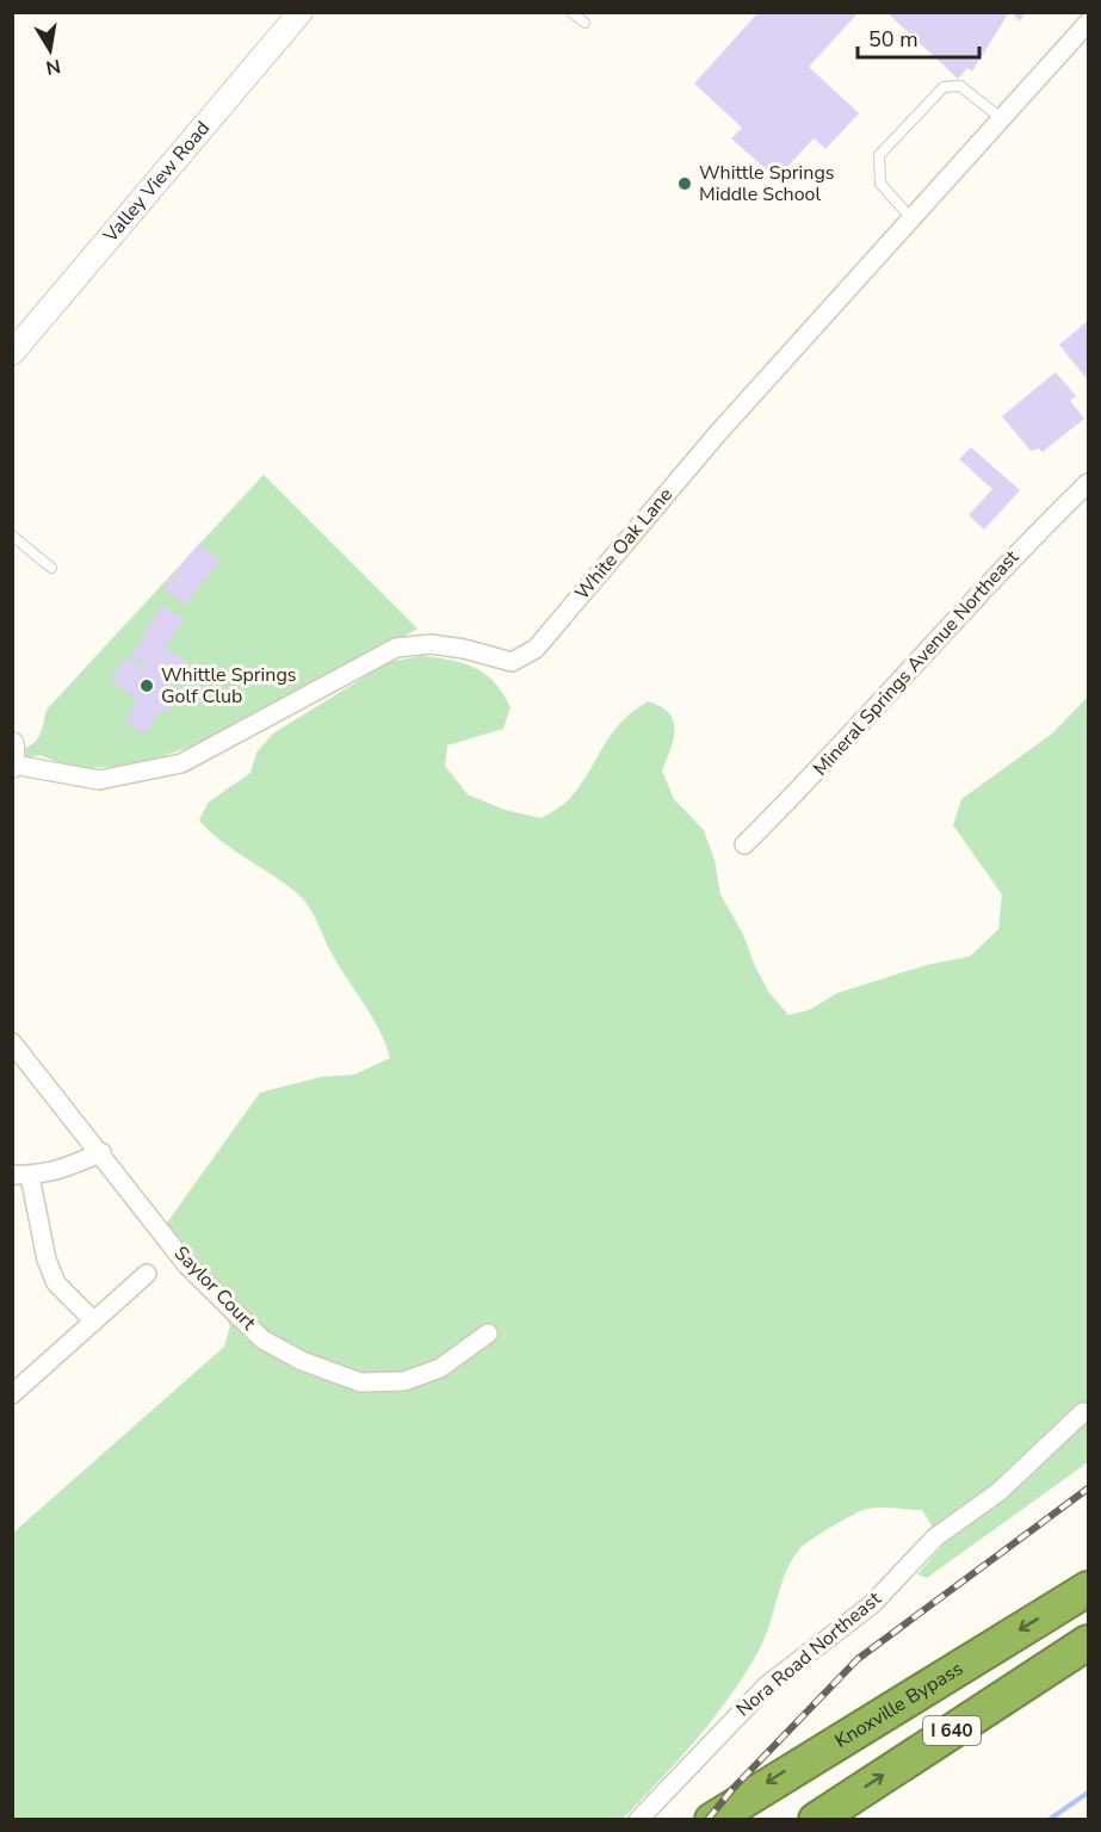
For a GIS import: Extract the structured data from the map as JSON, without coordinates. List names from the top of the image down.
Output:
{
  "streets": {
    "highway": ["Knoxville Bypass", "I 640"],
    "street": [
      "Valley View Road",
      "White Oak Lane",
      "Mineral Springs Avenue Northeast",
      "Saylor Court",
      "Nora Road Northeast"
    ]
  },
  "places": ["Whittle Springs Middle School", "Whittle Springs Golf Club"],
  "scale_bar": "50 m",
  "north": "bottom"
}
